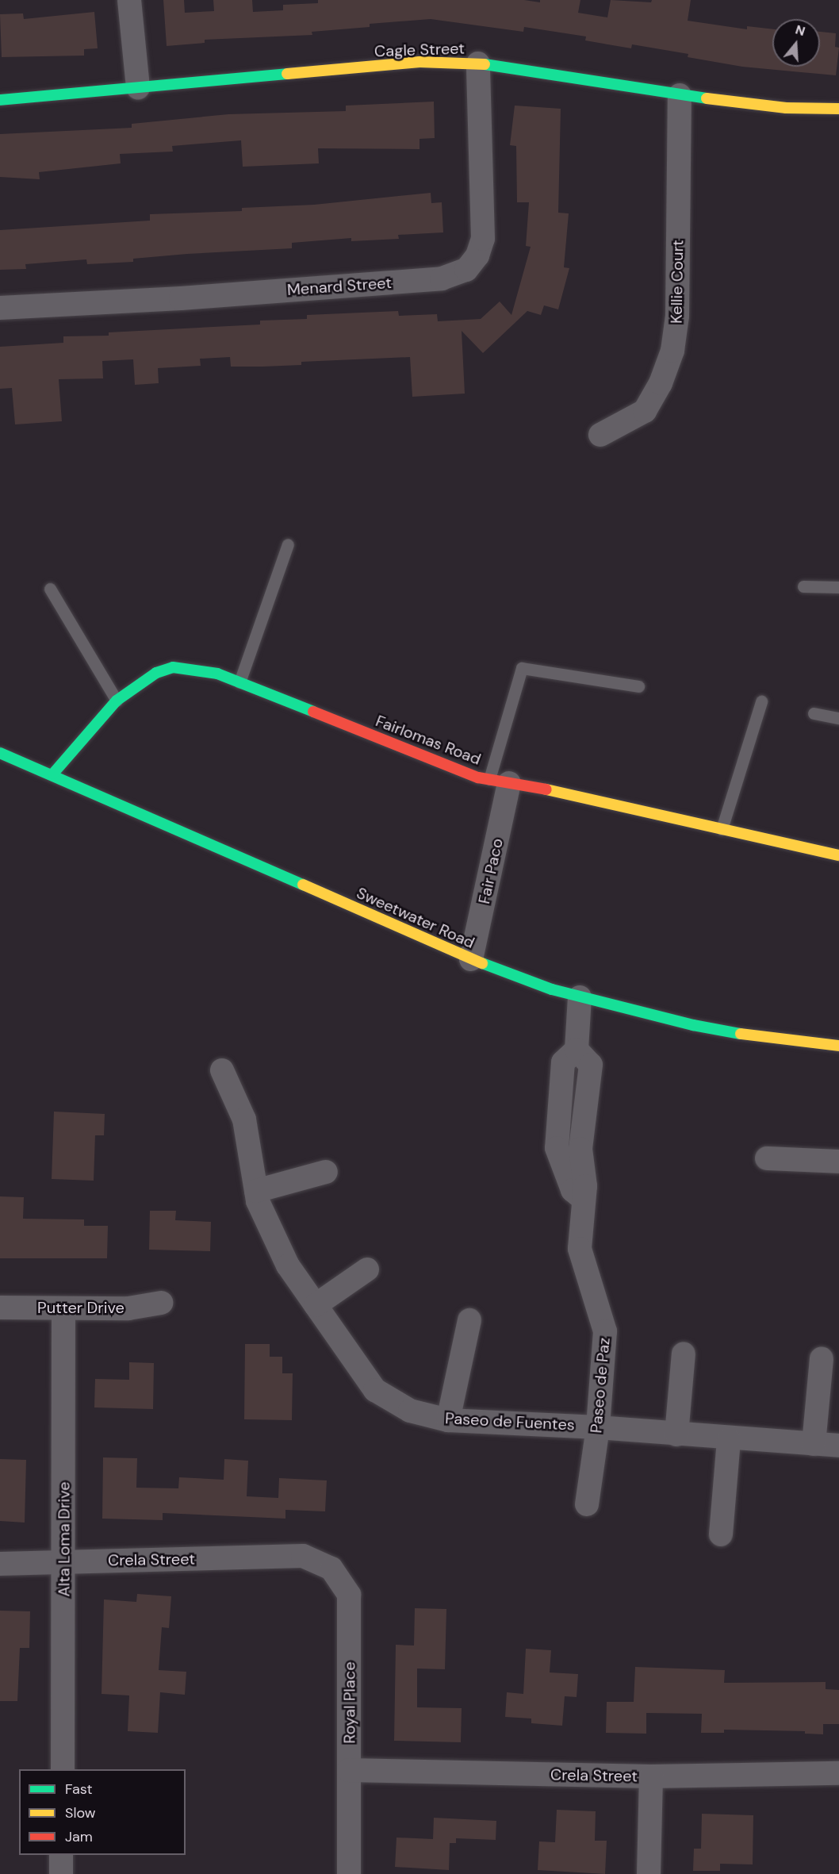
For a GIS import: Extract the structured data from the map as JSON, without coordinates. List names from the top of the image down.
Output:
{
  "streets": {
    "street": [
      "Cagle Street",
      "Kellie Court",
      "Menard Street",
      "Fairlomas Road",
      "Fair Paco",
      "Sweetwater Road",
      "Putter Drive",
      "Paseo de Paz",
      "Paseo de Fuentes",
      "Alta Loma Drive",
      "Crela Street",
      "Royal Place"
    ]
  },
  "crossings": [
    ["Cagle Street", "Kellie Court"],
    ["Cagle Street", "Menard Street"],
    ["Fairlomas Road", "Fair Paco"],
    ["Fairlomas Road", "Sweetwater Road"],
    ["Fair Paco", "Sweetwater Road"],
    ["Sweetwater Road", "Paseo de Paz"],
    ["Putter Drive", "Alta Loma Drive"],
    ["Paseo de Paz", "Paseo de Fuentes"],
    ["Alta Loma Drive", "Crela Street"],
    ["Crela Street", "Royal Place"]
  ],
  "legend": ["Fast", "Slow", "Jam"],
  "north": "top"
}
